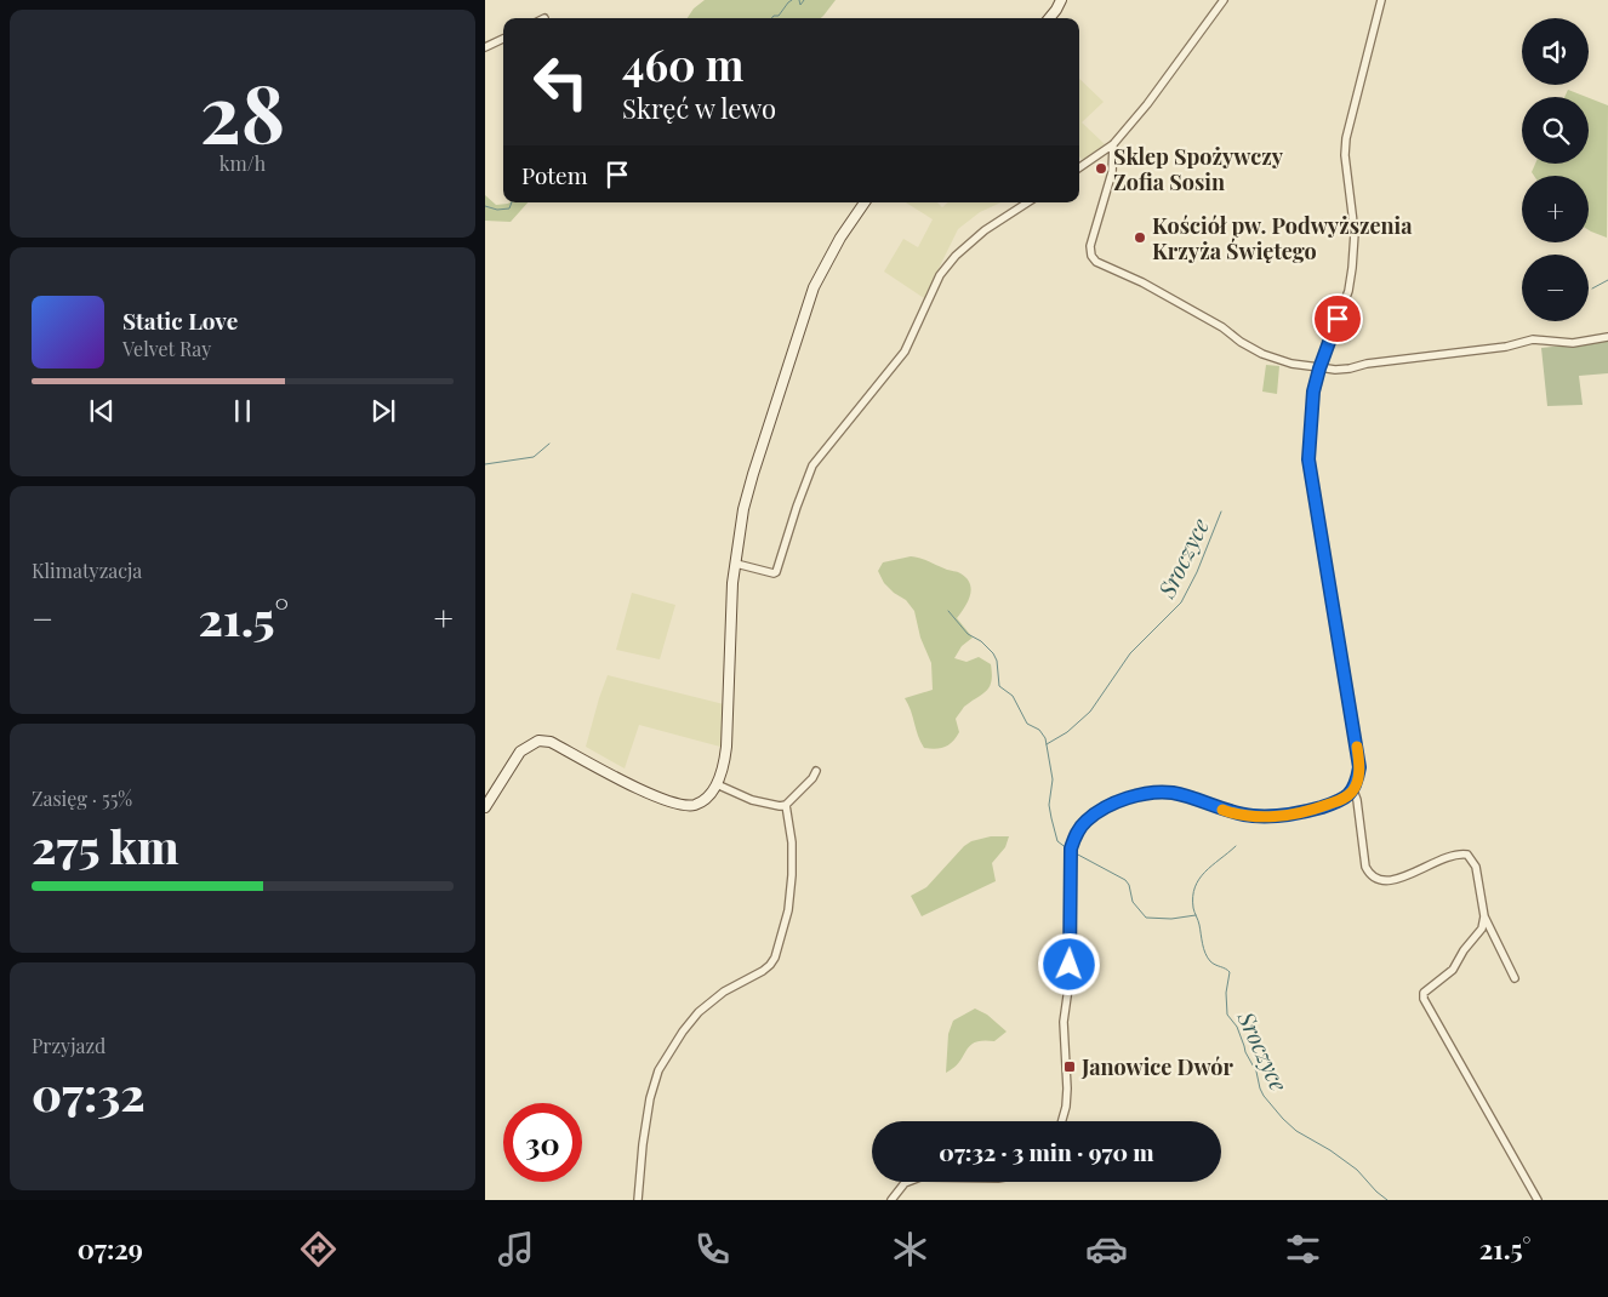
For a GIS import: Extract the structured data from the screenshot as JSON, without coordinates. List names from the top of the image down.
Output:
{
  "water": ["Sroczyce"],
  "places": {
    "other": ["Sklep Spożywczy Zofia Sosin", "Kościół pw. Podwyższenia Krzyża Świętego"],
    "transit": ["Janowice Dwór"]
  },
  "page": {
    "tile": [
      ["28", "km/h"],
      "Klimatyzacja",
      ["Zasięg · 55%", "275 km"],
      ["Przyjazd", "07:32"]
    ],
    "map_buttons": ["+", "−"],
    "turn": ["460 m", "Skręć w lewo"],
    "then": "Potem",
    "song": ["Static Love", "Velvet Ray"],
    "heat": ["−", "21.5°", "+"],
    "limit": "30",
    "trip": "07:32 · 3 min · 970 m",
    "tabs": ["07:29", "21.5°"]
  }
}
